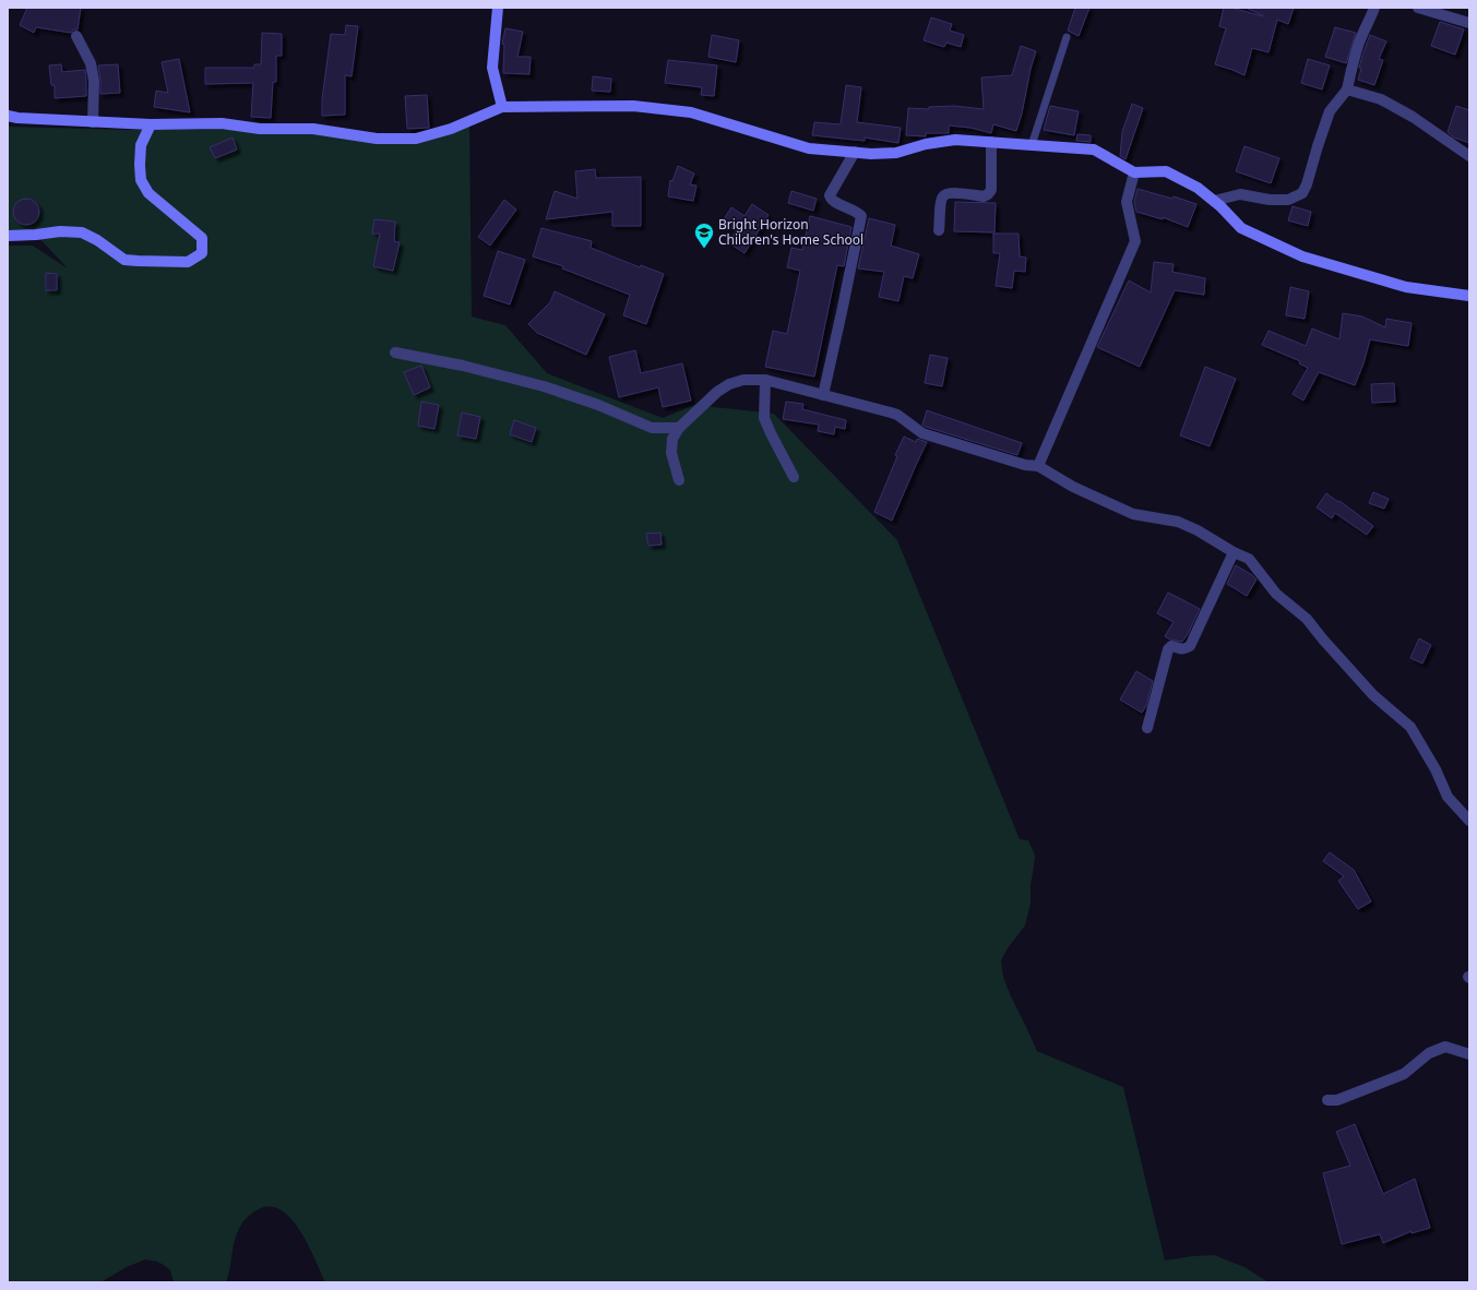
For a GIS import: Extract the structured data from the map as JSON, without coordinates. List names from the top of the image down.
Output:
{
  "places": {
    "school or university": ["Bright Horizon Children's Home School"]
  }
}
